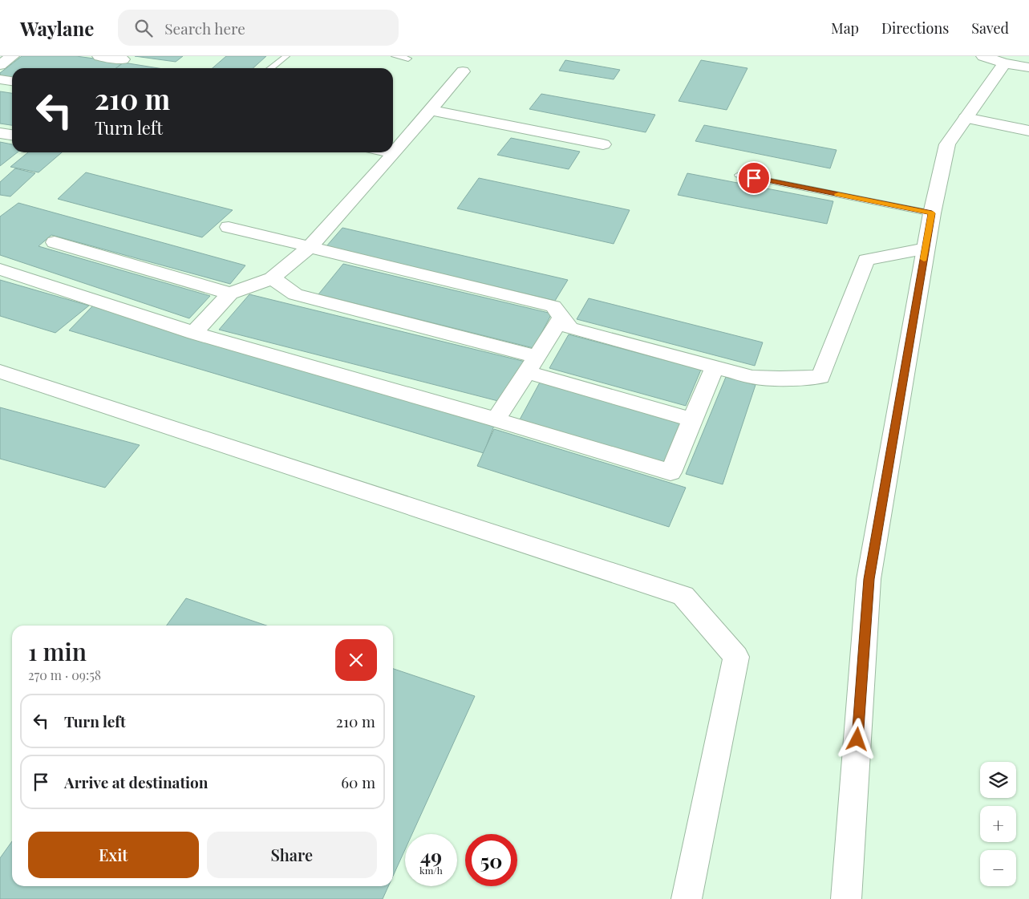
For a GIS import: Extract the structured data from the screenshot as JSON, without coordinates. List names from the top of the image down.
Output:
{
  "page": {
    "header": "Waylane",
    "search": "Search here",
    "nav": ["Map", "Directions", "Saved"],
    "turn": ["210 m", "Turn left"],
    "heading": ["1 min", "270 m · 09:58"],
    "list": [
      {
        "name": "Turn left",
        "value": "210 m"
      },
      {
        "name": "Arrive at destination",
        "value": "60 m"
      }
    ],
    "map_buttons": ["+", "−"],
    "buttons": ["Exit", "Share"],
    "speed": "49 km/h",
    "limit": "50"
  }
}
